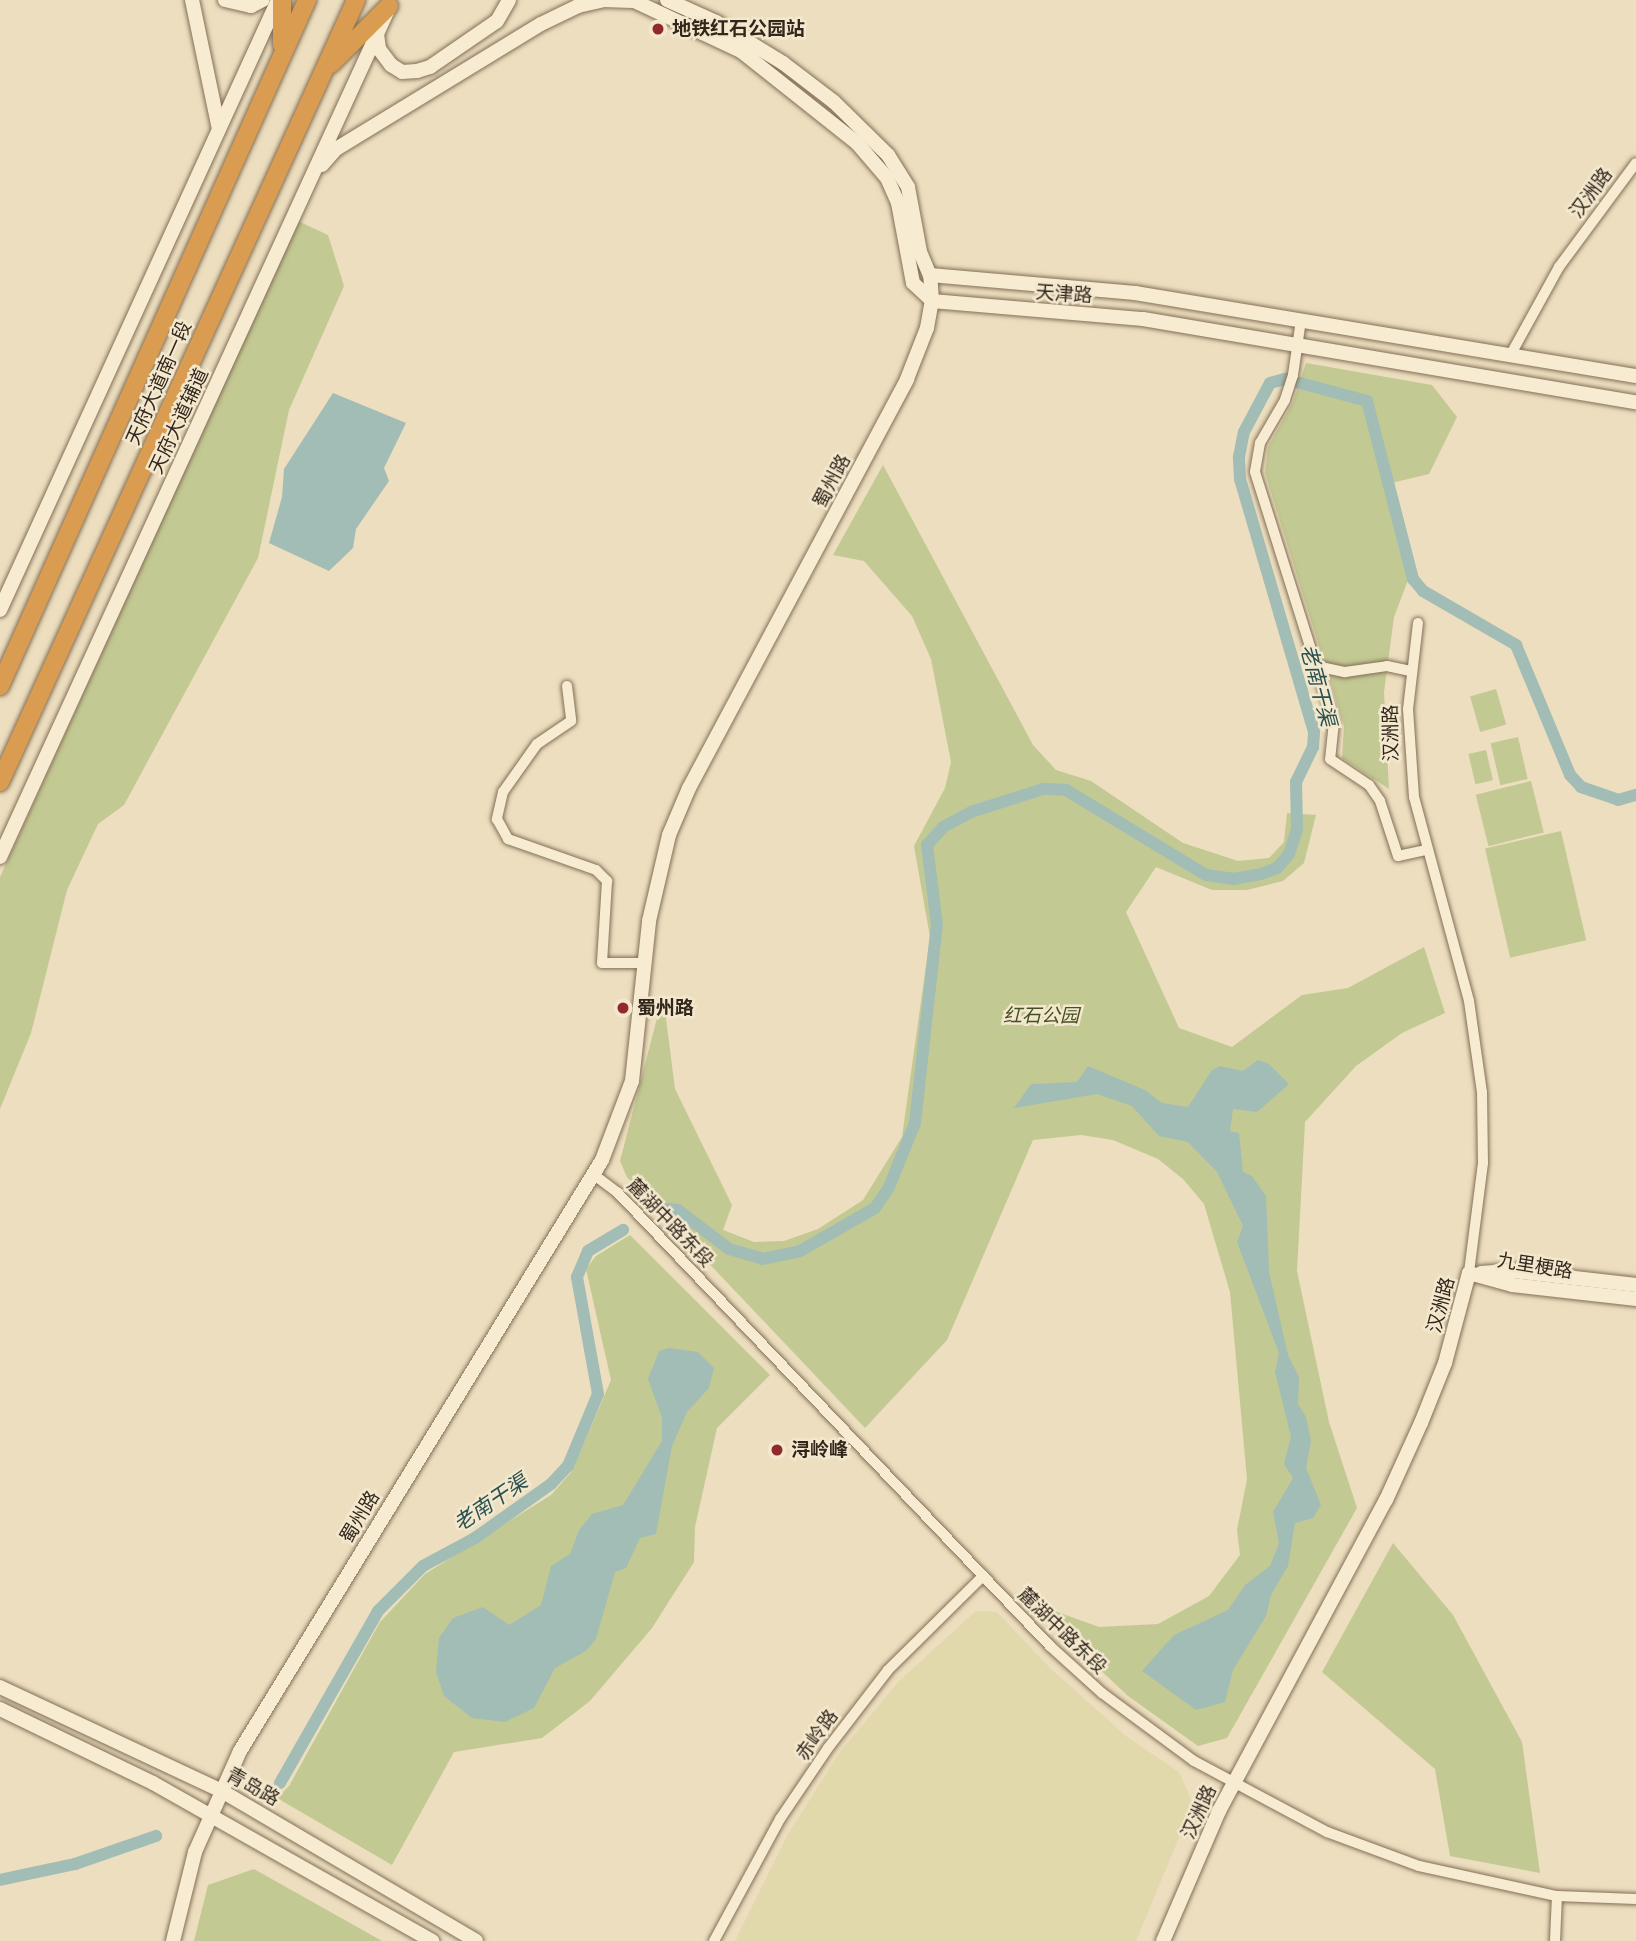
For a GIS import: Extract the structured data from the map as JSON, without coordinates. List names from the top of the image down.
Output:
{
  "streets": {
    "highway": ["天府大道南一段"],
    "street": [
      "汉洲路",
      "天津路",
      "天府大道辅道",
      "蜀州路",
      "麓湖中路东段",
      "九里梗路",
      "赤岭路",
      "青岛路"
    ]
  },
  "crossings": [
    ["汉洲路", "天津路"],
    ["汉洲路", "麓湖中路东段"],
    ["汉洲路", "九里梗路"],
    ["天津路", "蜀州路"],
    ["蜀州路", "麓湖中路东段"],
    ["蜀州路", "青岛路"],
    ["麓湖中路东段", "赤岭路"]
  ],
  "water": ["老南干渠"],
  "parks": ["红石公园"],
  "places": ["地铁红石公园站", "蜀州路", "浔岭峰"]
}
